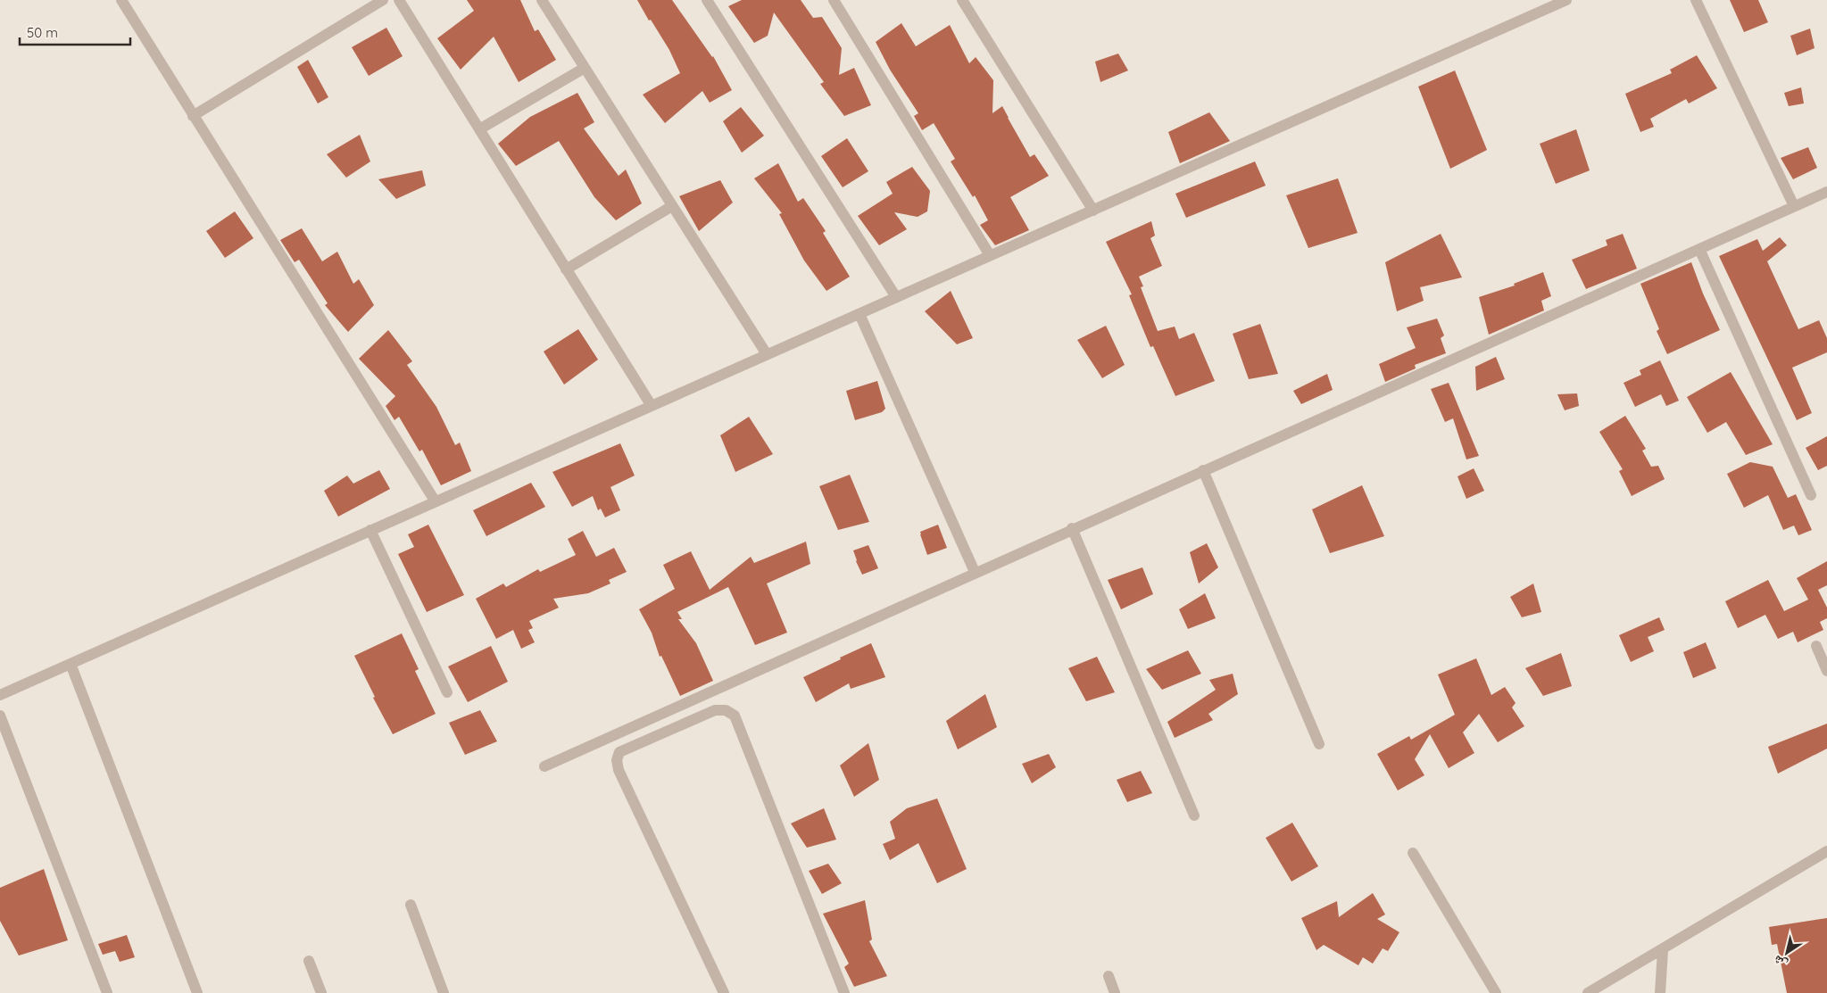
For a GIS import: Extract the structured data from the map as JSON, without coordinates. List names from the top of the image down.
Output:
{
  "scale_bar": "50 m",
  "north": "bottom left"
}
